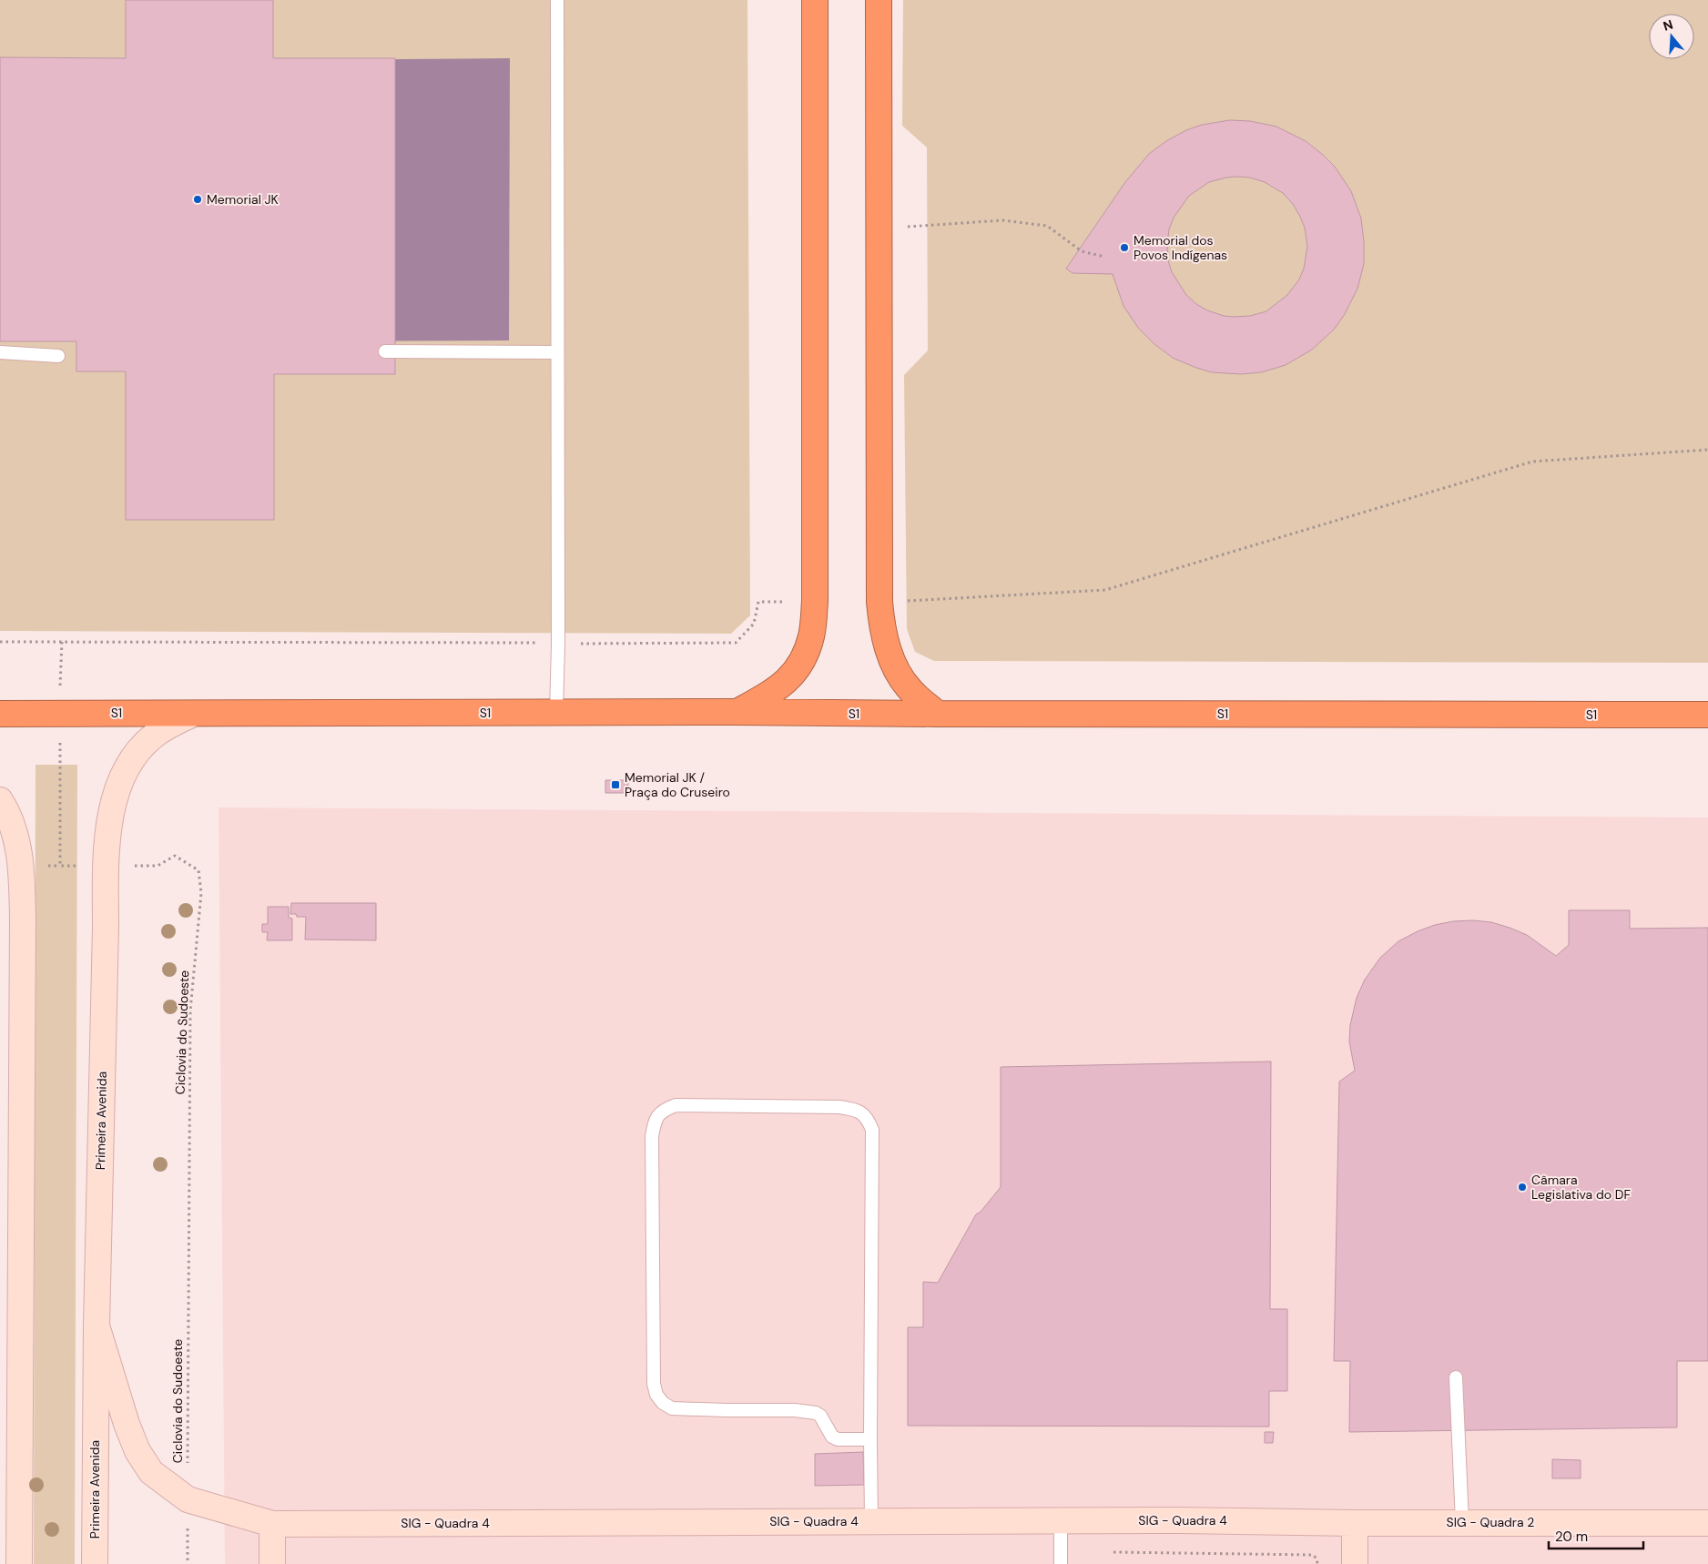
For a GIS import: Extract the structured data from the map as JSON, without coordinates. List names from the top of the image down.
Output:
{
  "streets": {
    "highway": ["S1"],
    "main road": ["Primeira Avenida", "SIG - Quadra 4", "SIG - Quadra 2"],
    "path": ["Ciclovia do Sudoeste"]
  },
  "crossings": [
    ["S1", "Ciclovia do Sudoeste"],
    ["S1", "Primeira Avenida"],
    ["Ciclovia do Sudoeste", "Primeira Avenida"],
    ["Ciclovia do Sudoeste", "SIG - Quadra 4"],
    ["SIG - Quadra 4", "SIG - Quadra 2"]
  ],
  "places": {
    "other": ["Memorial JK", "Memorial dos Povos Indígenas", "Câmara Legislativa do DF"],
    "transit": ["Memorial JK / Praça do Cruseiro"]
  },
  "scale_bar": "20 m",
  "north": "top"
}
